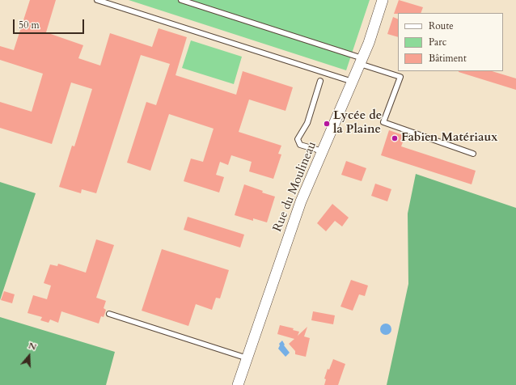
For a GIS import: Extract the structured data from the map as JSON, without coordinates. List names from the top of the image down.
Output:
{
  "streets": {
    "street": ["Rue du Moulineau"]
  },
  "places": ["Lycée de la Plaine", "Fabien Matériaux"],
  "legend": ["Route", "Parc", "Bâtiment"],
  "scale_bar": "50 m",
  "north": "top"
}
